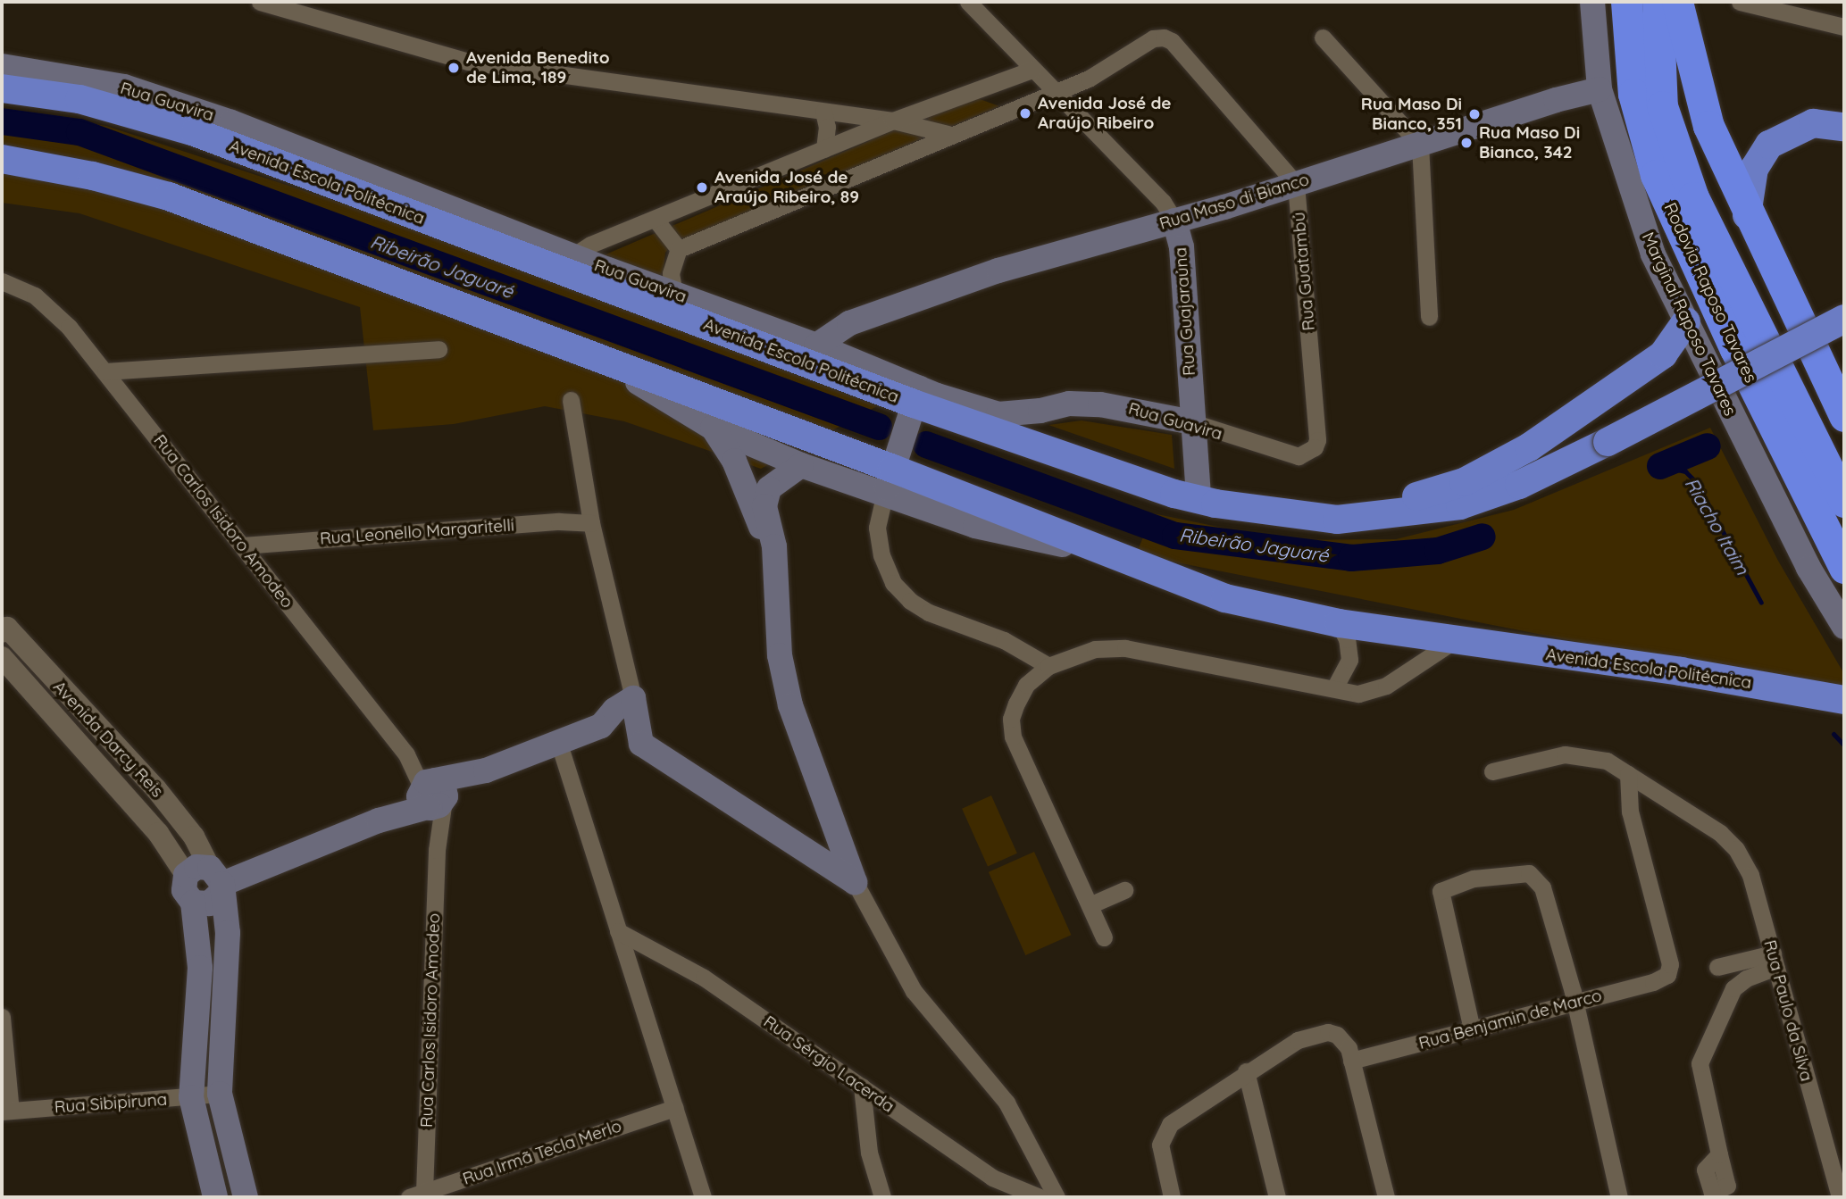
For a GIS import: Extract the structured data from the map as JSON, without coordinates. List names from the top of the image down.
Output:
{
  "streets": {
    "highway": ["Avenida Escola Politécnica", "Rodovia Raposo Tavares"],
    "main road": [
      "Rua Guavira",
      "Rua Maso di Bianco",
      "Rua Guajaraúna",
      "Marginal Raposo Tavares",
      "Avenida Darcy Reis"
    ],
    "street": [
      "Rua Guatambú",
      "Rua Carlos Isidoro Amodeo",
      "Rua Leonello Margaritelli",
      "Rua Paulo da Silva",
      "Rua Benjamin de Marco",
      "Rua Sérgio Lacerda",
      "Rua Sibipiruna",
      "Rua Irmã Tecla Merlo"
    ]
  },
  "crossings": [
    ["Rua Guavira", "Avenida Escola Politécnica"],
    ["Rua Guavira", "Rua Maso di Bianco"],
    ["Rua Guavira", "Rua Guatambú"],
    ["Rua Guavira", "Rua Guajaraúna"],
    ["Avenida Escola Politécnica", "Rua Guajaraúna"],
    ["Rua Maso di Bianco", "Rua Guatambú"],
    ["Rua Maso di Bianco", "Rua Guajaraúna"],
    ["Rua Maso di Bianco", "Marginal Raposo Tavares"],
    ["Rua Carlos Isidoro Amodeo", "Rua Leonello Margaritelli"],
    ["Rua Carlos Isidoro Amodeo", "Rua Irmã Tecla Merlo"],
    ["Avenida Darcy Reis", "Rua Sibipiruna"],
    ["Rua Paulo da Silva", "Rua Benjamin de Marco"]
  ],
  "water": ["Ribeirão Jaguaré", "Riacho Itaim"],
  "places": [
    "Avenida Benedito de Lima, 189",
    "Avenida José de Araújo Ribeiro",
    "Rua Maso Di Bianco, 351",
    "Rua Maso Di Bianco, 342",
    "Avenida José de Araújo Ribeiro, 89"
  ]
}
